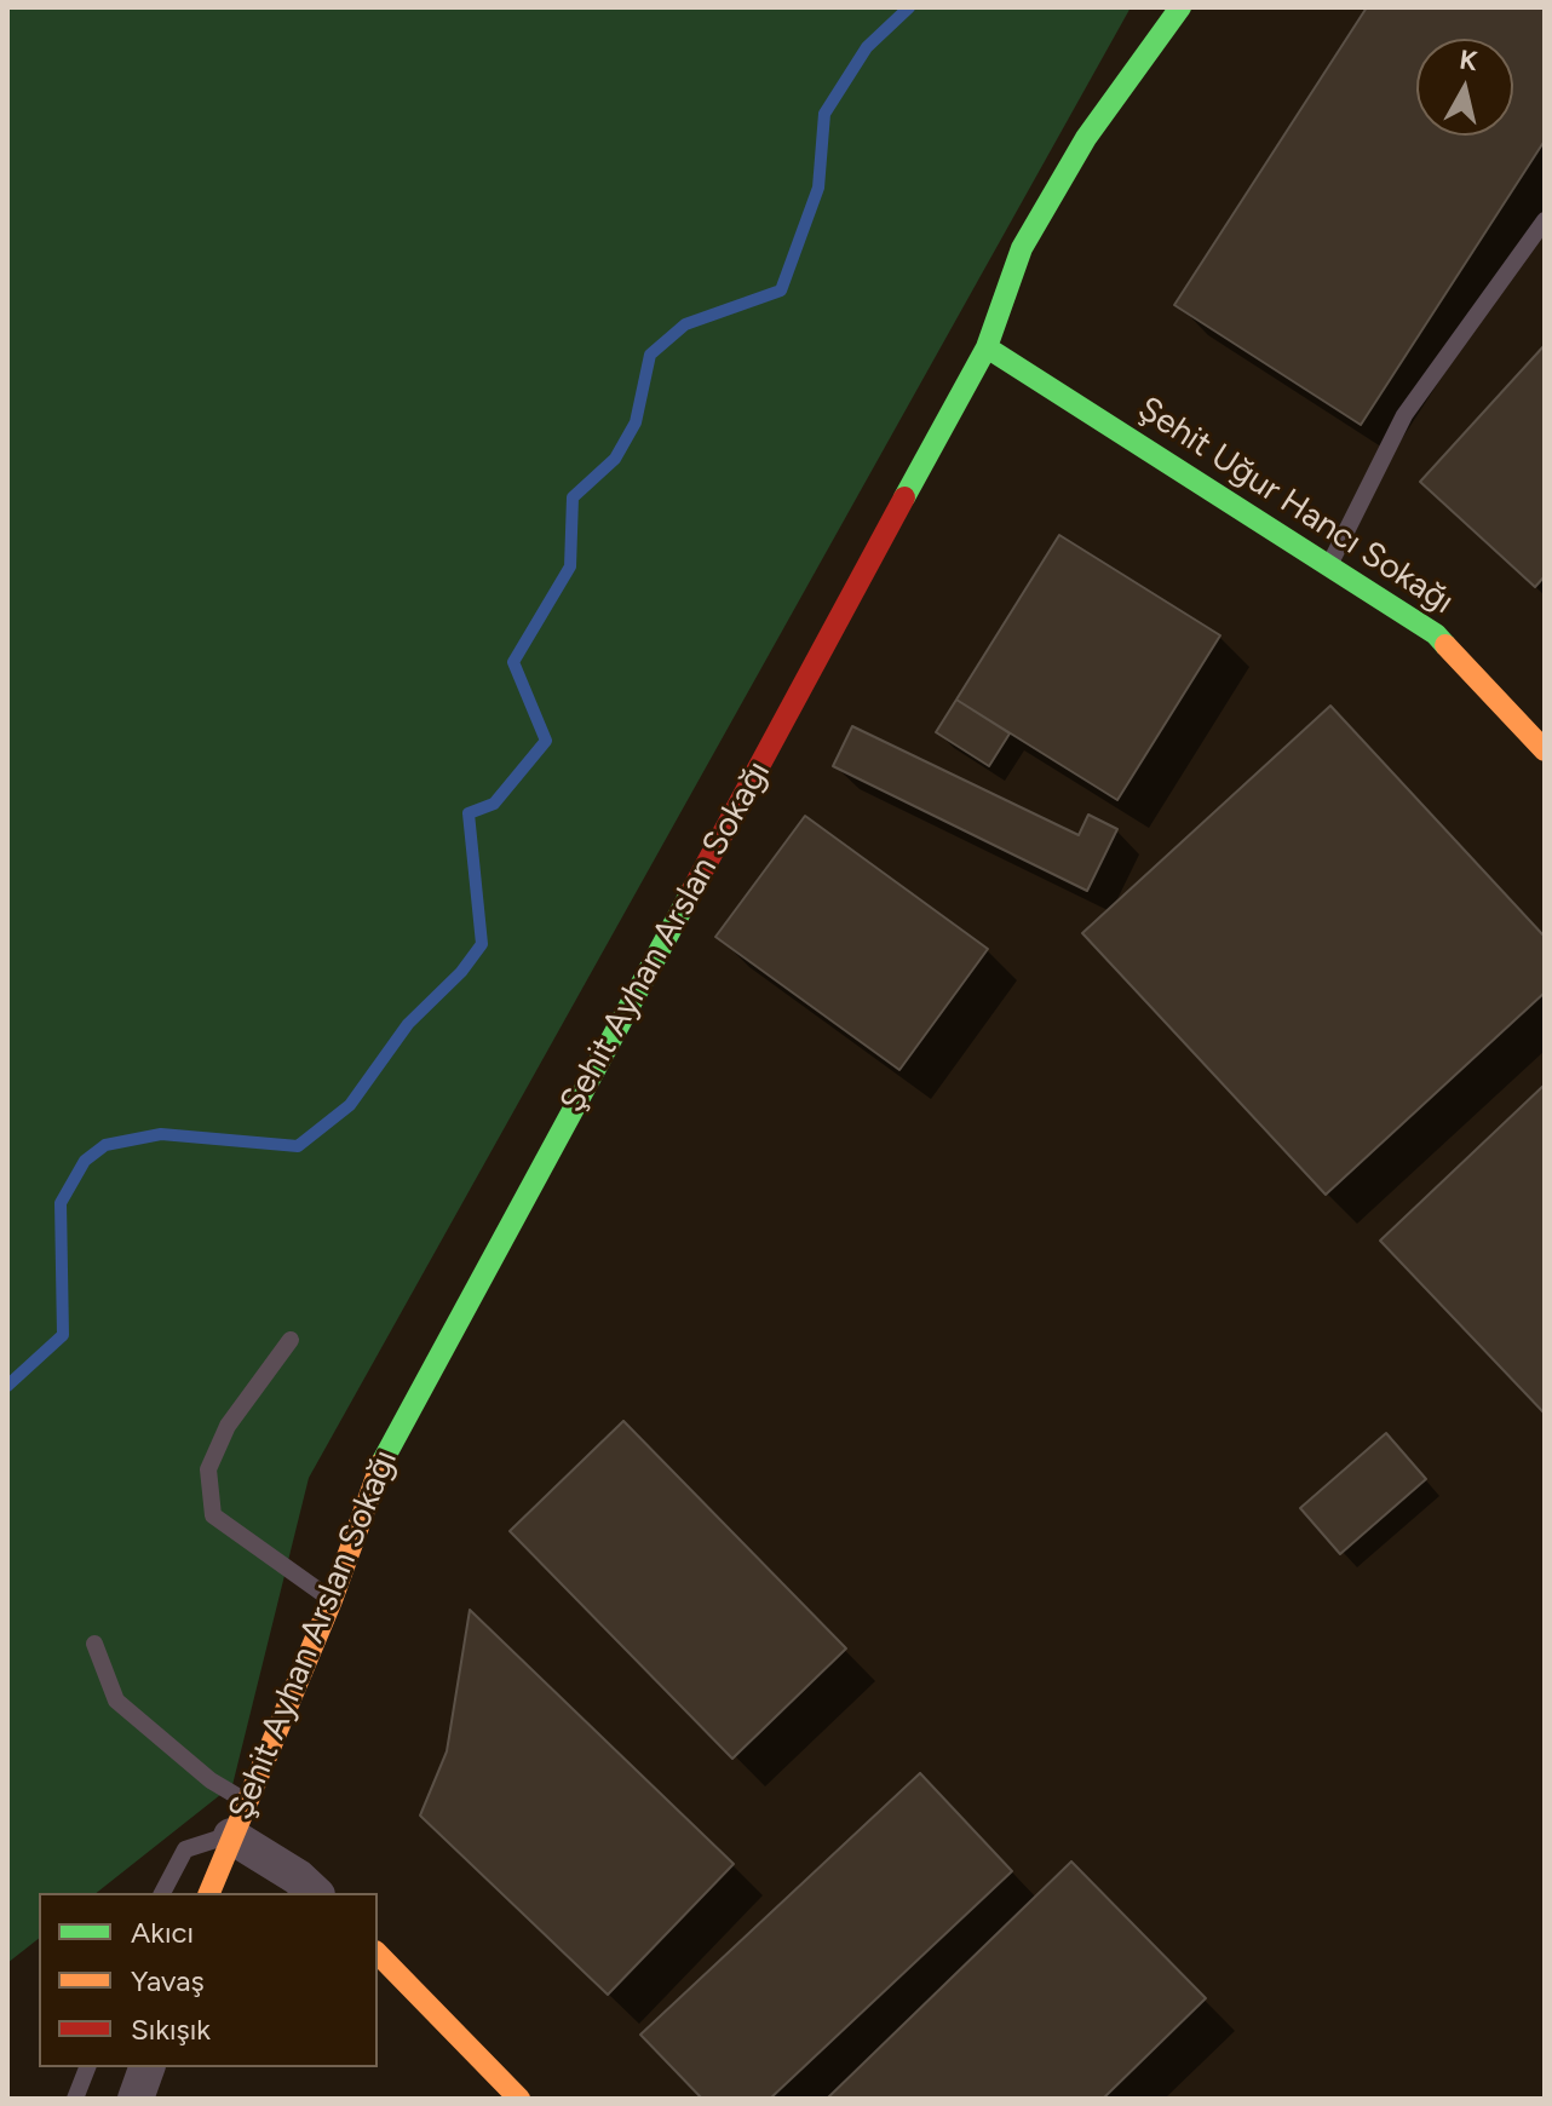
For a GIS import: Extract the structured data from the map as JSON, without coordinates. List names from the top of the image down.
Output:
{
  "streets": {
    "street": ["Şehit Uğur Hancı Sokağı", "Şehit Ayhan Arslan Sokağı"]
  },
  "crossings": [
    ["Şehit Uğur Hancı Sokağı", "Şehit Ayhan Arslan Sokağı"]
  ],
  "legend": ["Akıcı", "Yavaş", "Sıkışık"],
  "north": "top"
}
